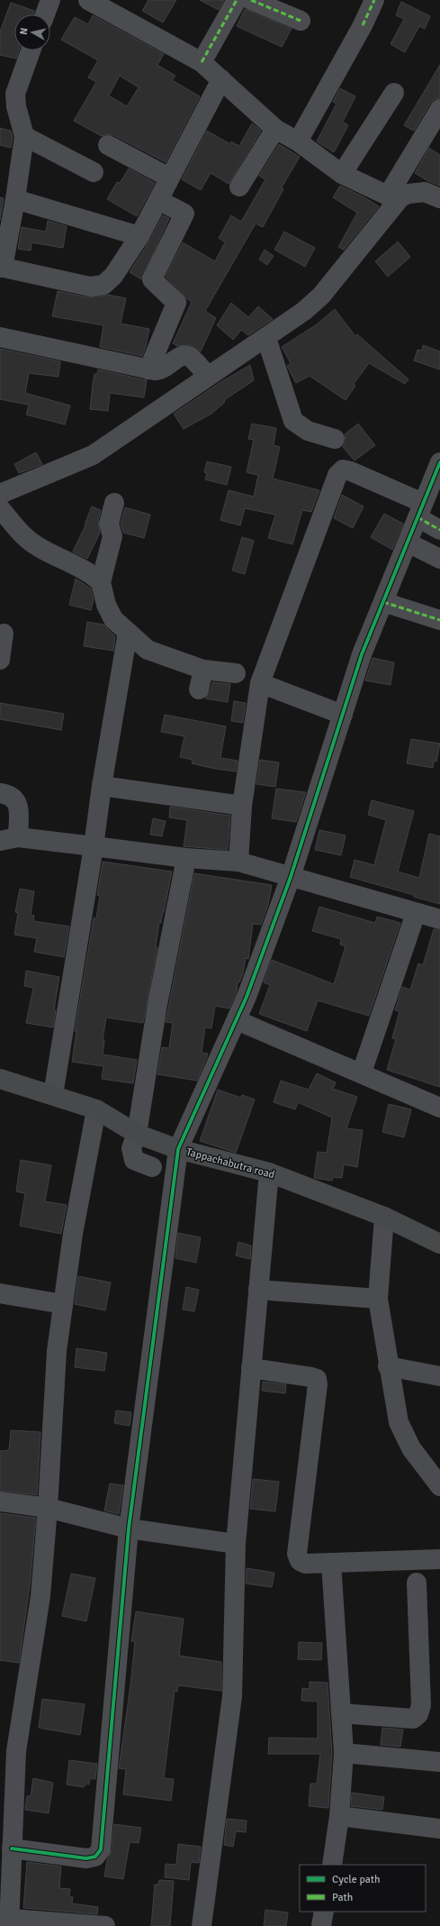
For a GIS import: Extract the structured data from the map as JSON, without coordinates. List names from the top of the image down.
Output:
{
  "streets": {
    "main road": ["Tappachabutra road"]
  },
  "legend": ["Cycle path", "Path"],
  "north": "left"
}
